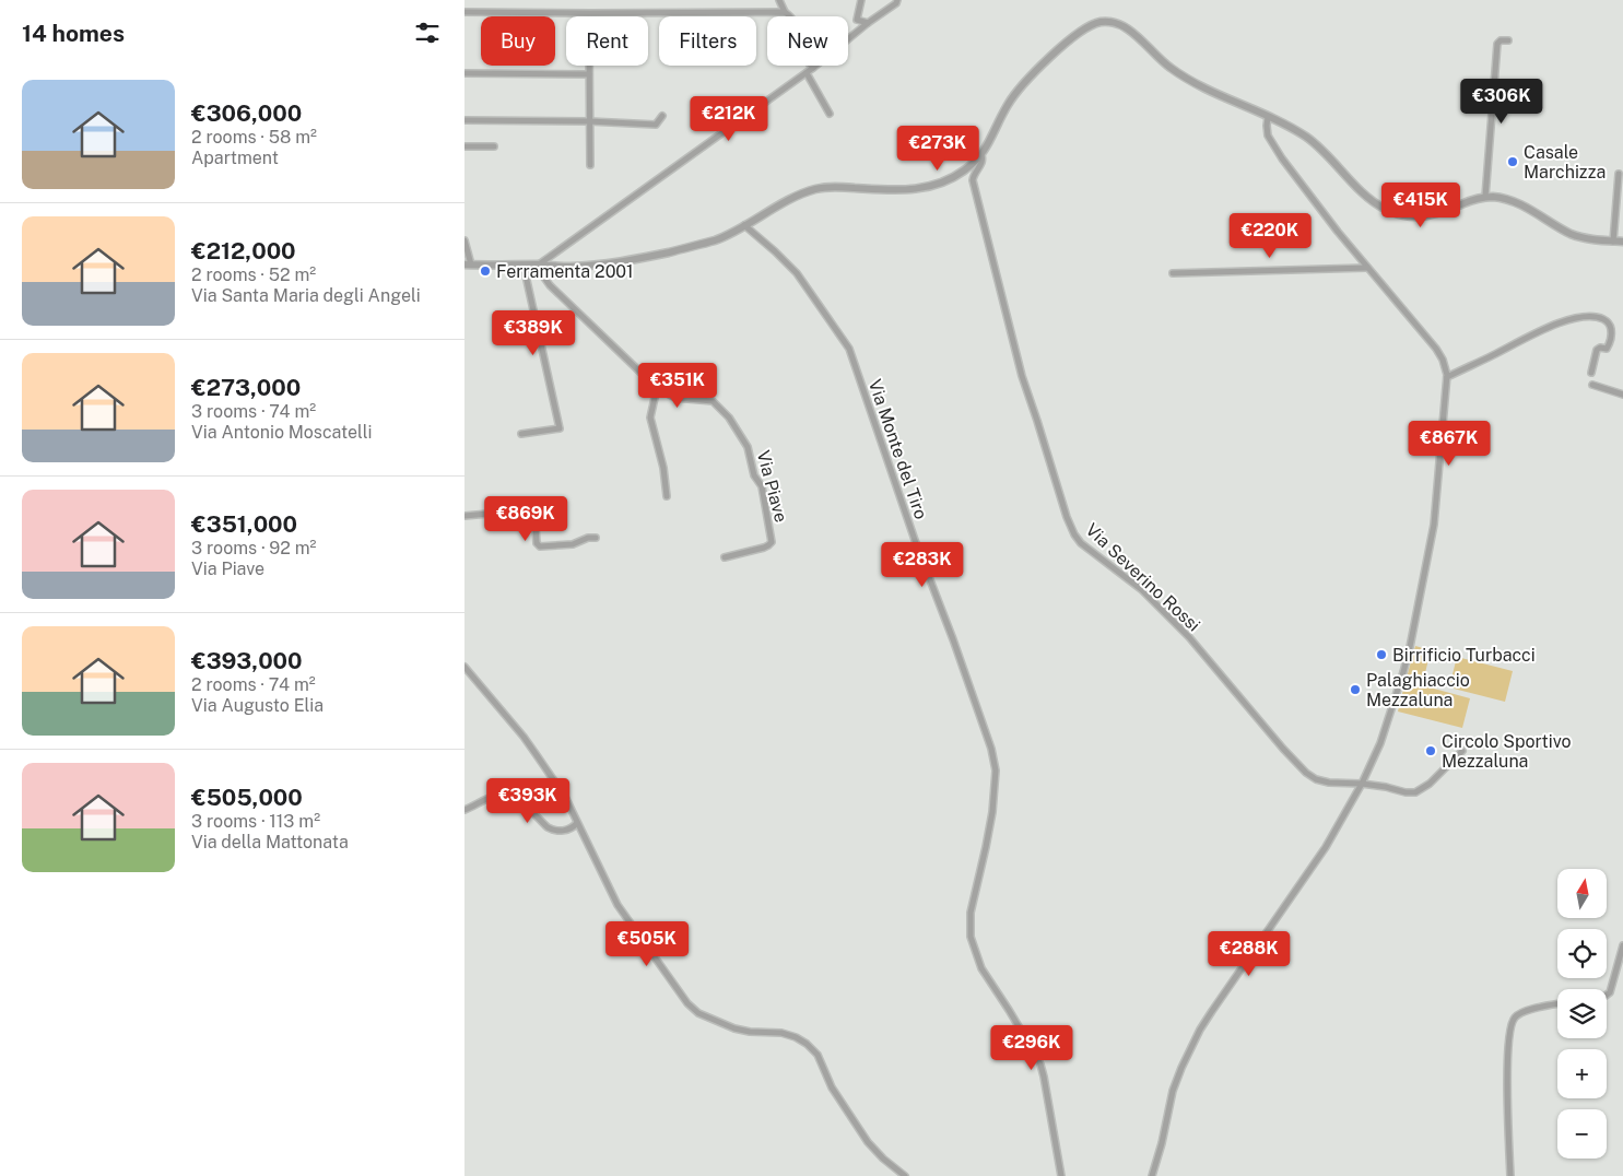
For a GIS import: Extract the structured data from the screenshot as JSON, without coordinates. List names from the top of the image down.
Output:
{
  "streets": {
    "street": ["Via Monte del Tiro", "Via Piave", "Via Severino Rossi"]
  },
  "places": [
    "Casale Marchizza",
    "Ferramenta 2001",
    "Birrificio Turbacci",
    "Palaghiaccio Mezzaluna",
    "Circolo Sportivo Mezzaluna"
  ],
  "north": "top",
  "page": {
    "heading": "14 homes",
    "chip": [
      "Buy",
      "Rent",
      "Filters",
      "New"
    ],
    "list": [
      {
        "name": "€306,000",
        "note": "2 rooms · 58 m² · Apartment"
      },
      {
        "name": "€212,000",
        "note": "2 rooms · 52 m² · Via Santa Maria degli Angeli"
      },
      {
        "name": "€273,000",
        "note": "3 rooms · 74 m² · Via Antonio Moscatelli"
      },
      {
        "name": "€351,000",
        "note": "3 rooms · 92 m² · Via Piave"
      },
      {
        "name": "€393,000",
        "note": "2 rooms · 74 m² · Via Augusto Elia"
      },
      {
        "name": "€505,000",
        "note": "3 rooms · 113 m² · Via della Mattonata"
      }
    ],
    "price": [
      "€306K",
      "€212K",
      "€273K",
      "€415K",
      "€220K",
      "€389K",
      "€351K",
      "€867K",
      "€869K",
      "€283K",
      "€393K",
      "€505K",
      "€288K",
      "€296K"
    ],
    "map_buttons": ["+", "−"]
  }
}
